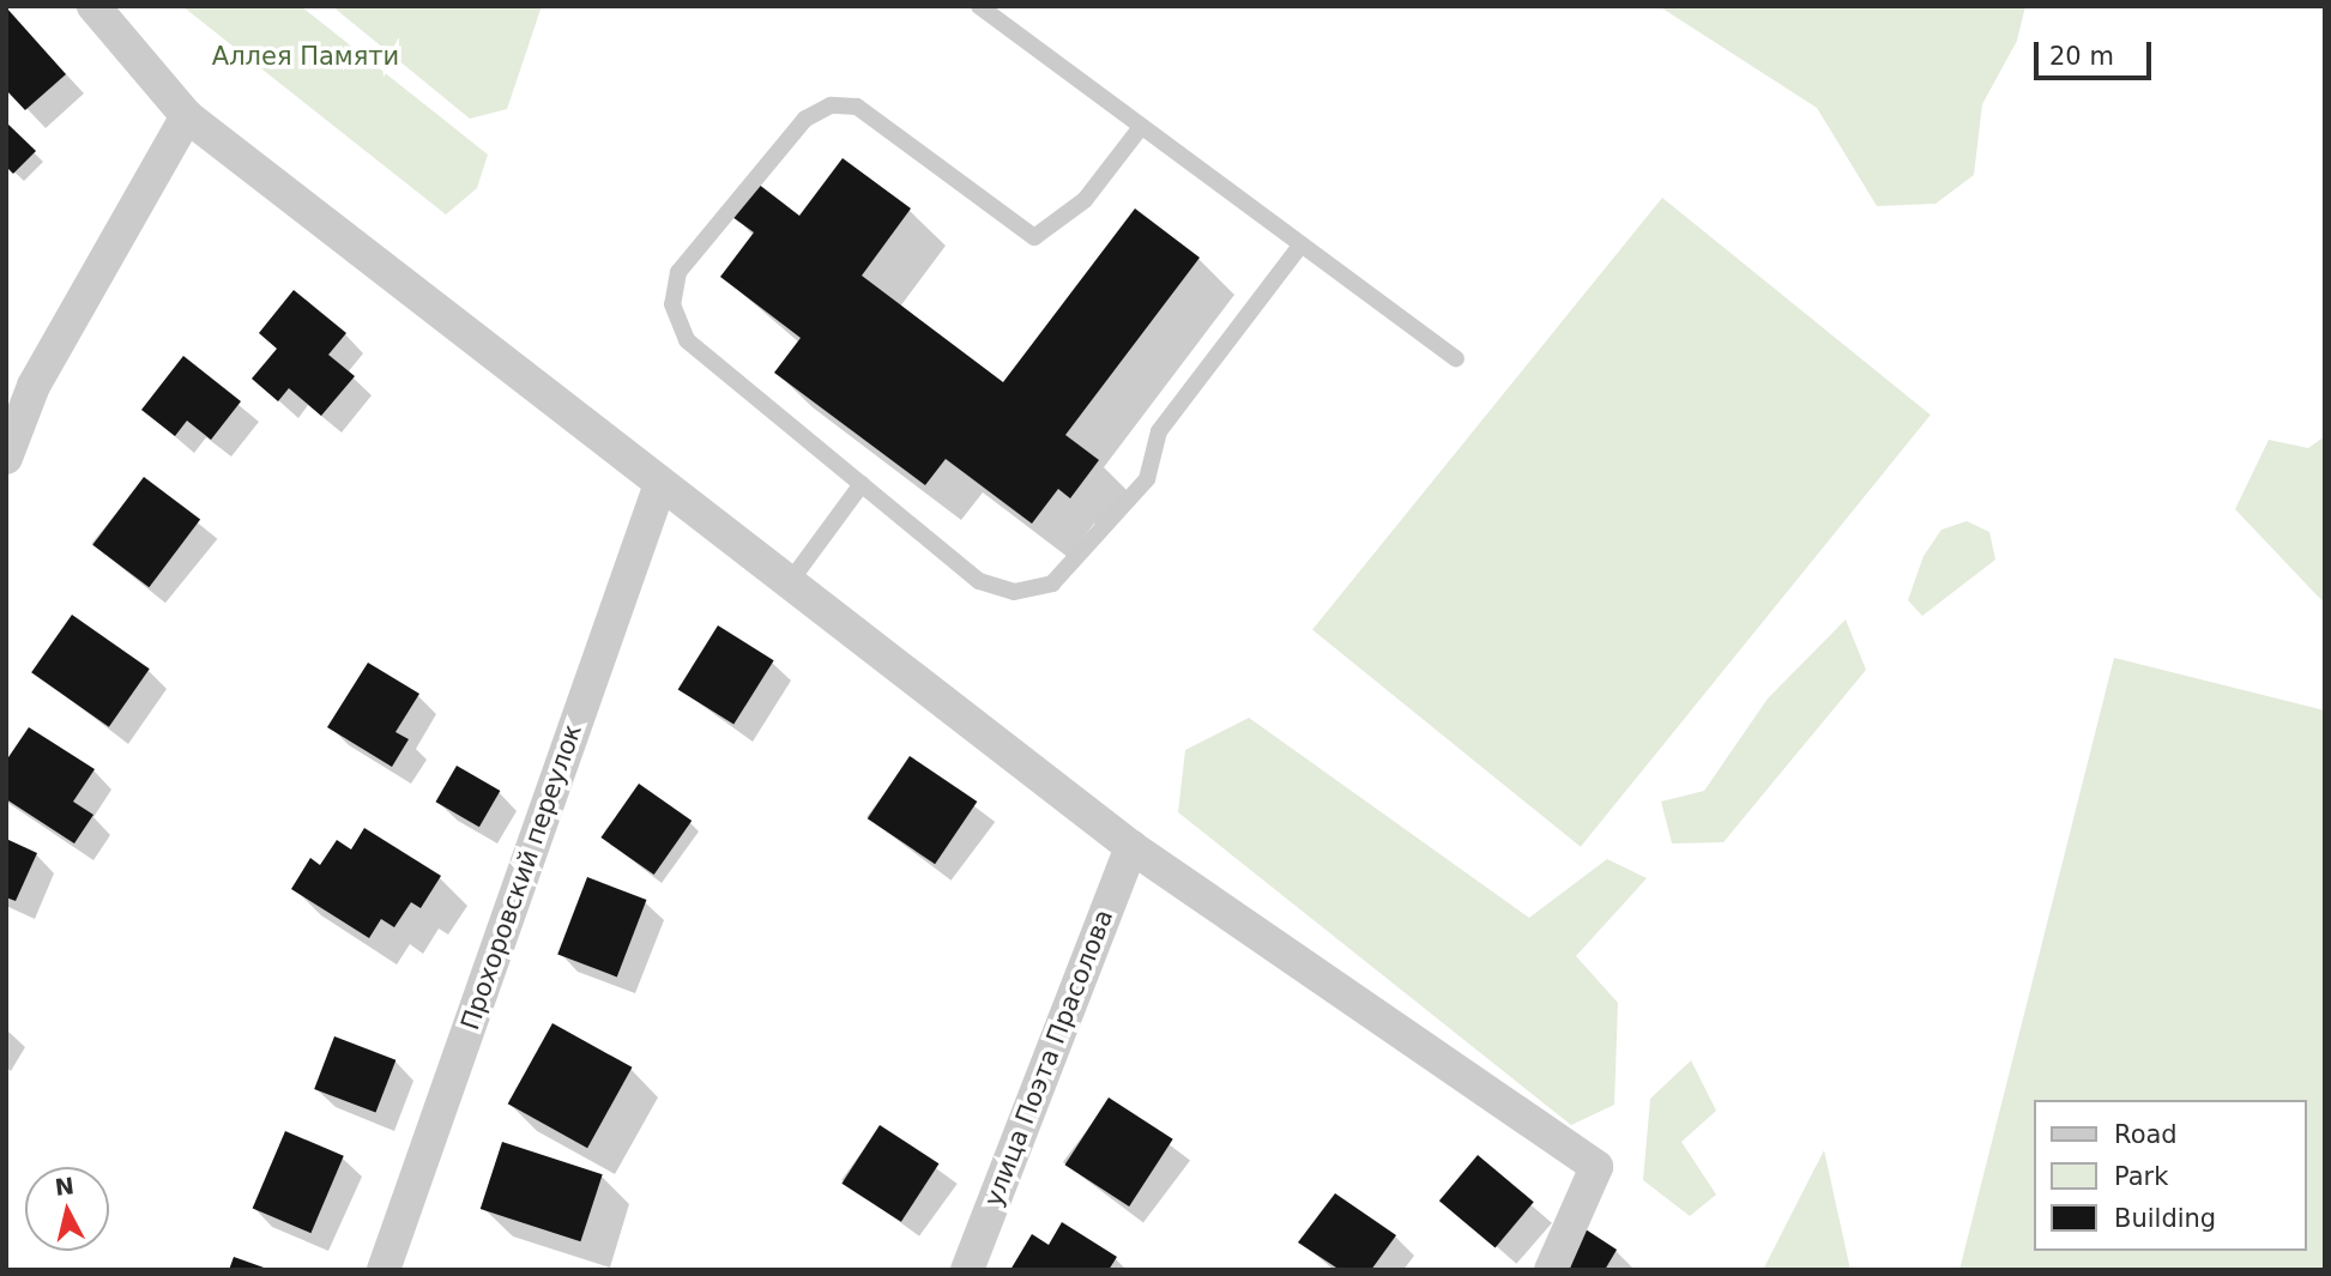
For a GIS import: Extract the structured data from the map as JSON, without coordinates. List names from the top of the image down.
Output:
{
  "streets": {
    "street": ["Прохоровский переулок", "улица Поэта Прасолова"]
  },
  "parks": ["Аллея Памяти"],
  "legend": ["Road", "Park", "Building"],
  "scale_bar": "20 m",
  "north": "top"
}
